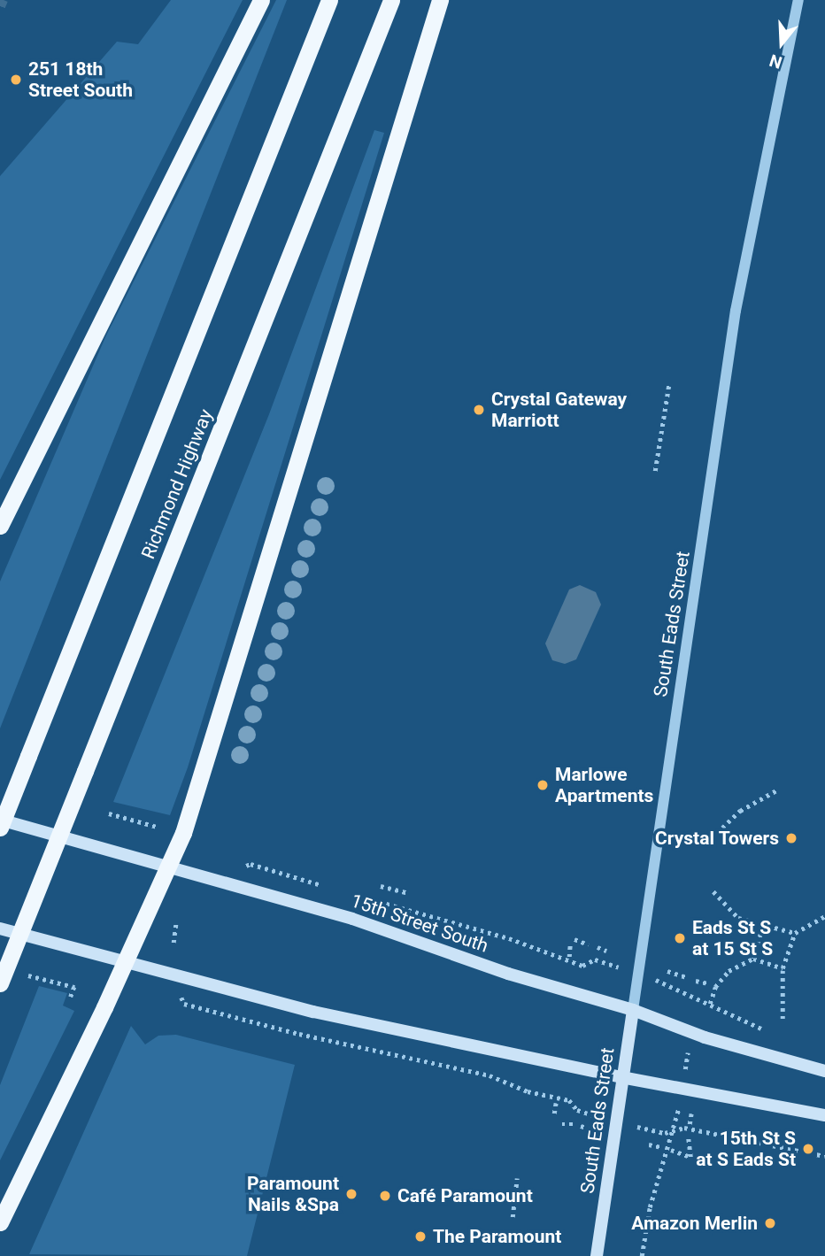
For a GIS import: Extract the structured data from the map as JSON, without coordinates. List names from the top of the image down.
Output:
{
  "streets": {
    "highway": ["Richmond Highway"],
    "main road": ["South Eads Street", "15th Street South"]
  },
  "crossings": [
    ["South Eads Street", "15th Street South"]
  ],
  "places": [
    "251 18th Street South",
    "Crystal Gateway Marriott",
    "Marlowe Apartments",
    "Crystal Towers",
    "Eads St S at 15 St S",
    "15th St S at S Eads St",
    "Paramount Nails &Spa",
    "Café Paramount",
    "Amazon Merlin",
    "The Paramount"
  ],
  "north": "bottom"
}
